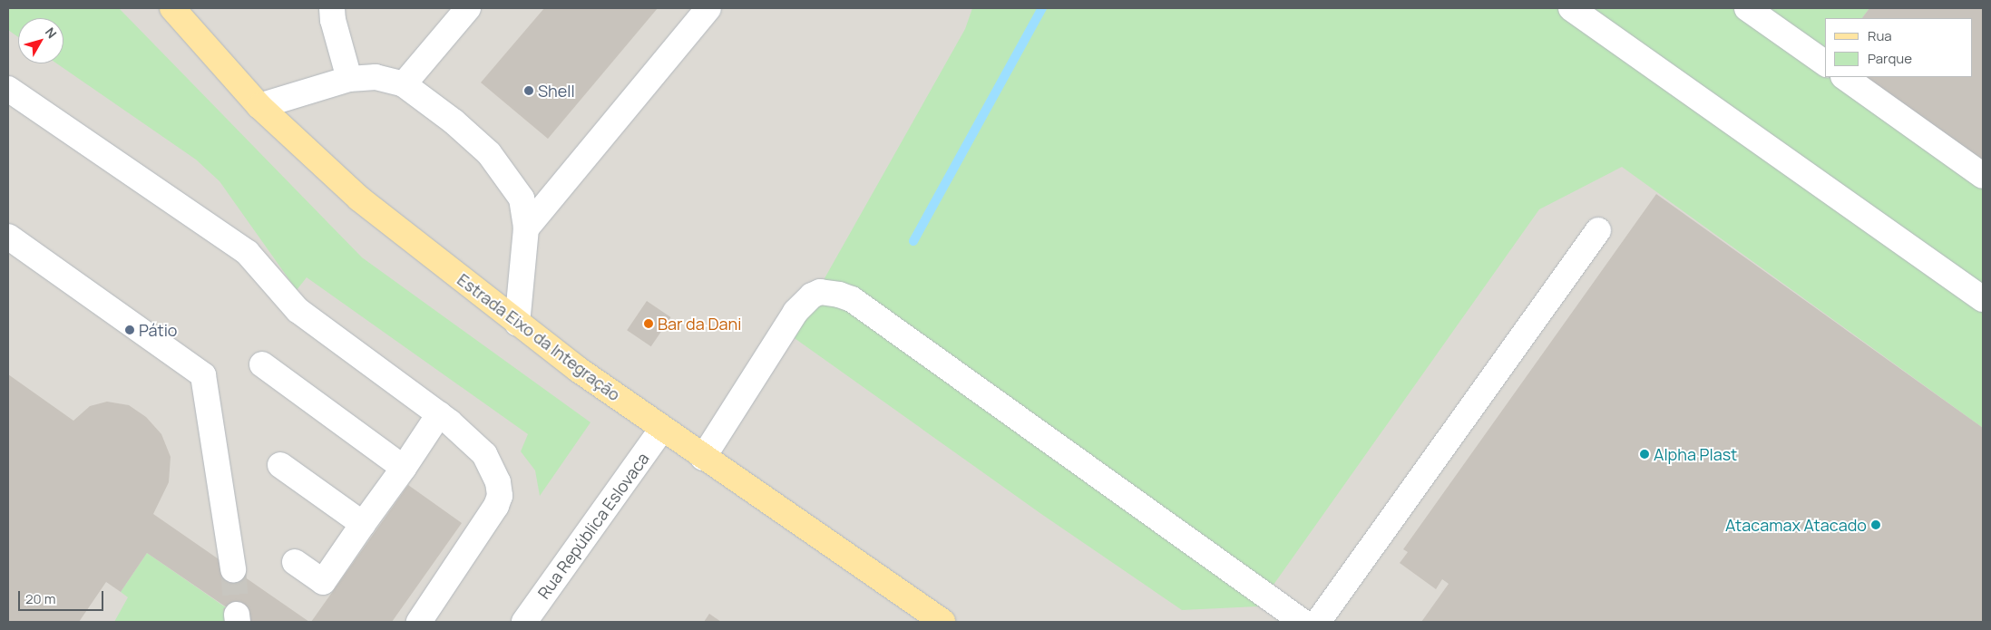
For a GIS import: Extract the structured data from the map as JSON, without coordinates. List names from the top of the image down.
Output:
{
  "streets": {
    "main road": ["Estrada Eixo da Integração"],
    "lane": ["Rua República Eslovaca"]
  },
  "crossings": [
    ["Estrada Eixo da Integração", "Rua República Eslovaca"]
  ],
  "places": [
    "Shell",
    "Bar da Dani",
    "Pátio",
    "Alpha Plast",
    "Atacamax Atacado"
  ],
  "legend": ["Rua", "Parque"],
  "scale_bar": "20 m",
  "north": "top right"
}
